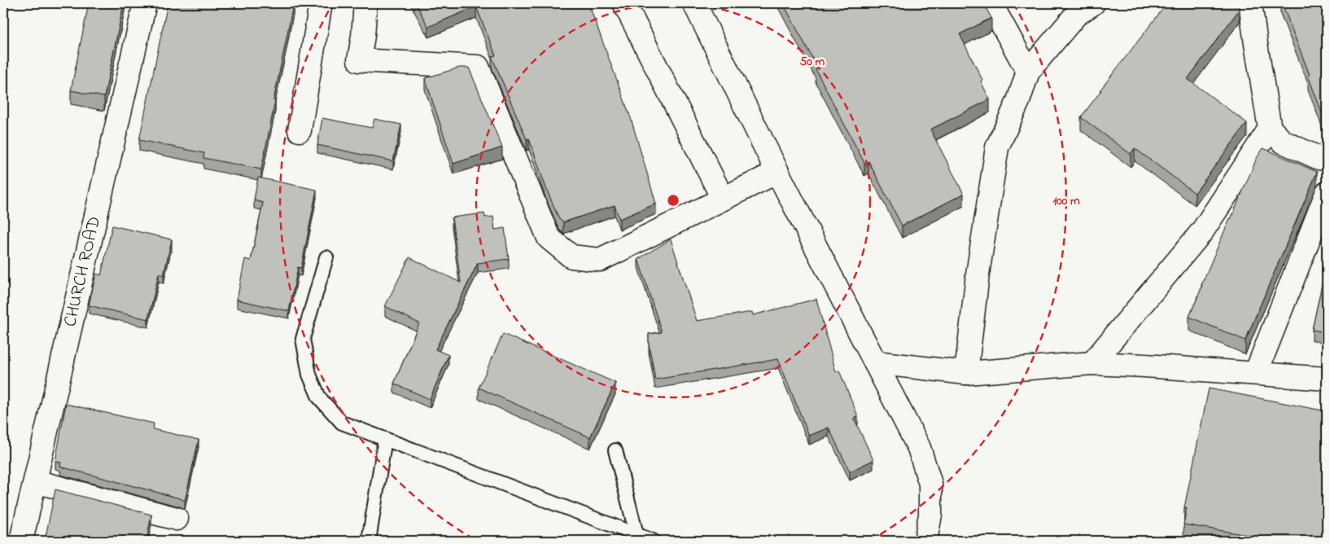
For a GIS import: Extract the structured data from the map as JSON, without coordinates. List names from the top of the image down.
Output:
{
  "streets": {
    "street": ["CHURCH ROAD"]
  },
  "rings": ["50 m", "100 m"]
}
